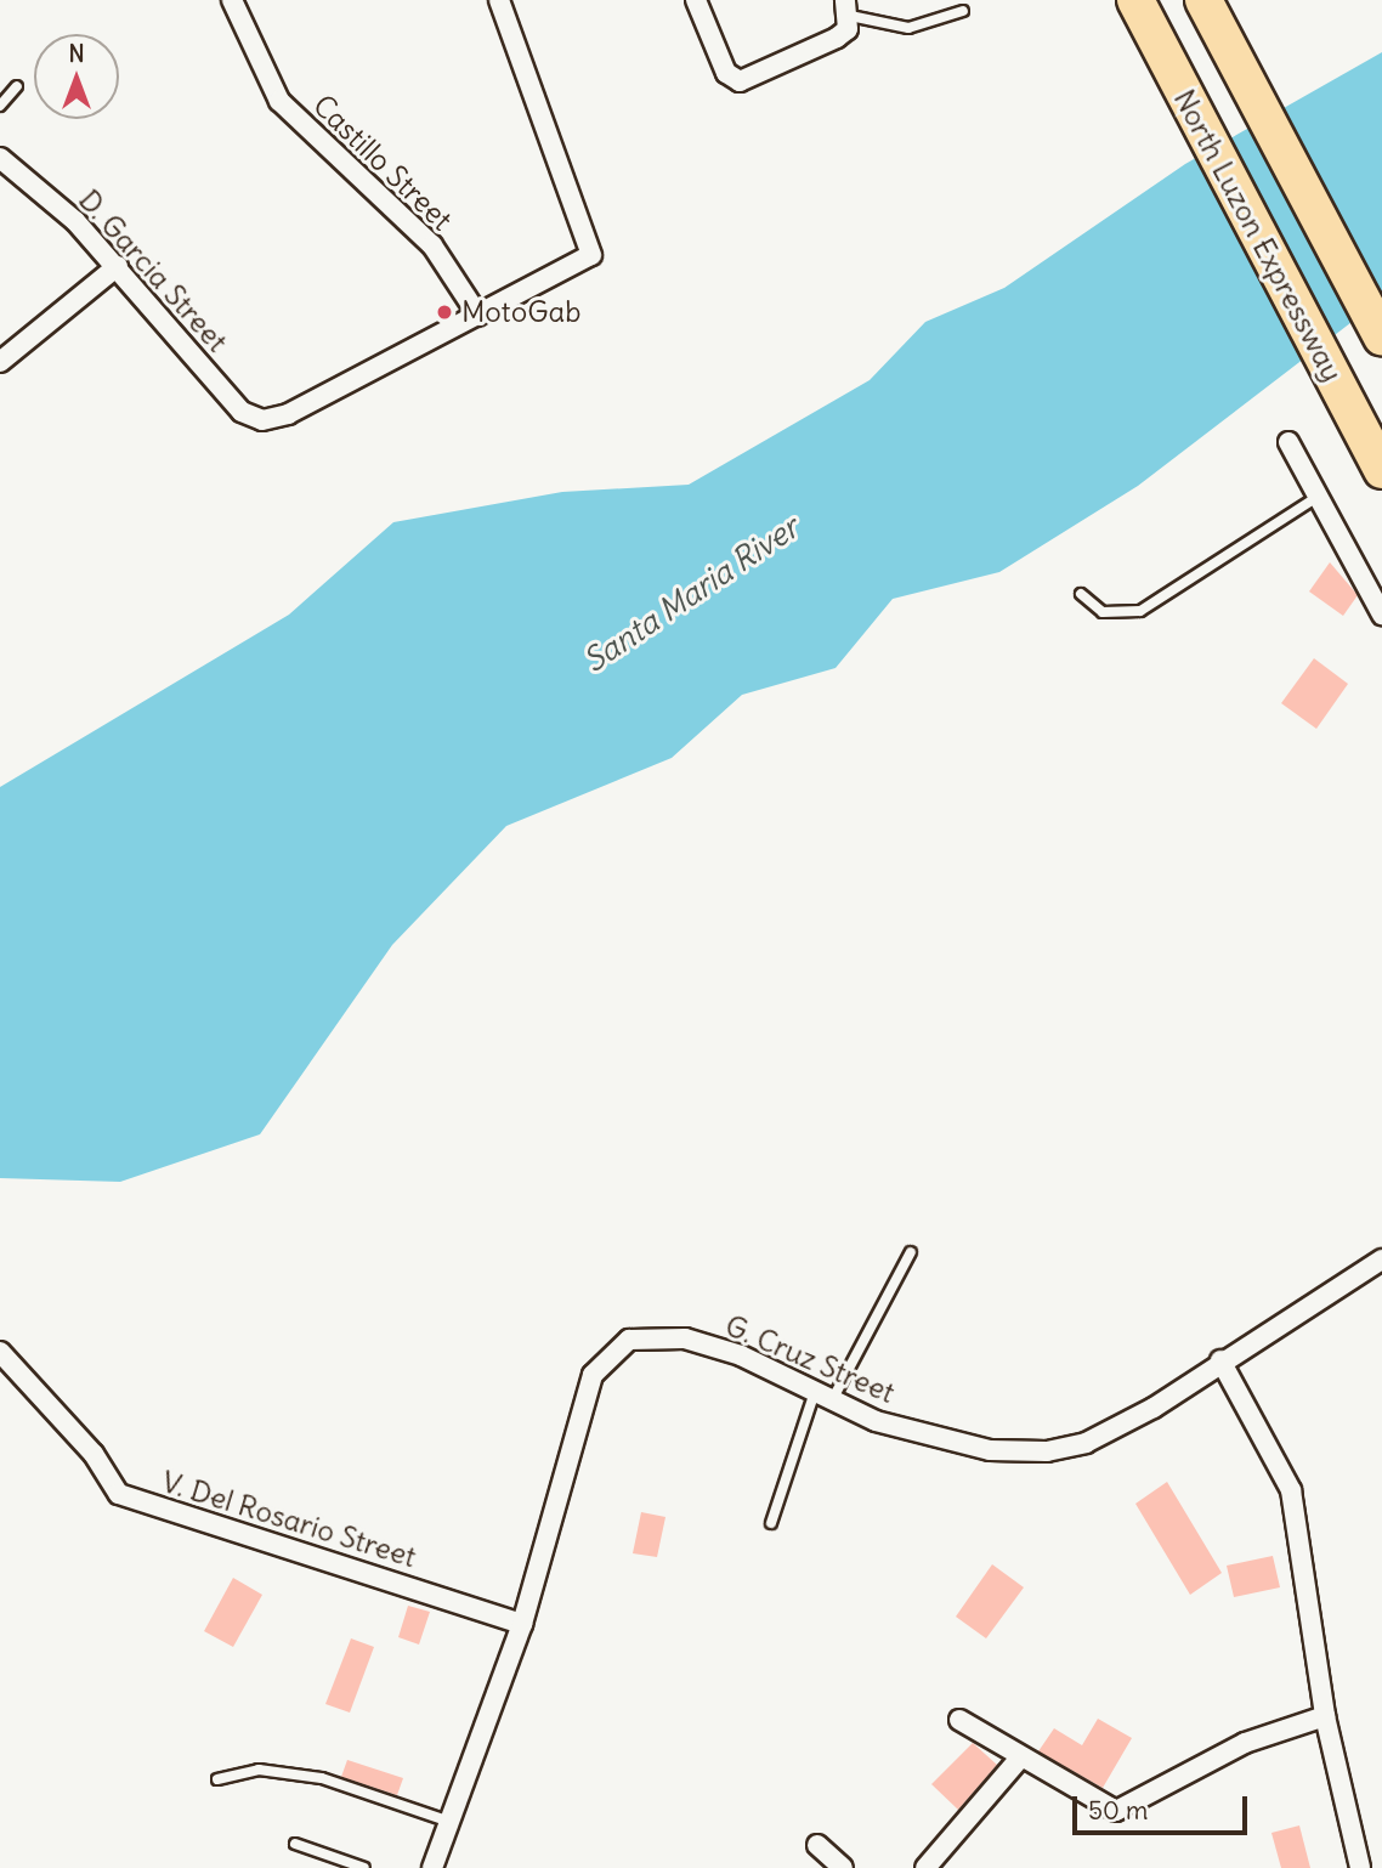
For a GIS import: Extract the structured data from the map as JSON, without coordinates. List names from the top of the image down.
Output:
{
  "streets": {
    "highway": ["North Luzon Expressway"],
    "street": [
      "Castillo Street",
      "D. Garcia Street",
      "G. Cruz Street",
      "V. Del Rosario Street"
    ]
  },
  "crossings": [
    ["Castillo Street", "D. Garcia Street"],
    ["G. Cruz Street", "V. Del Rosario Street"]
  ],
  "water": ["Santa Maria River"],
  "places": ["MotoGab"],
  "scale_bar": "50 m",
  "north": "top"
}
